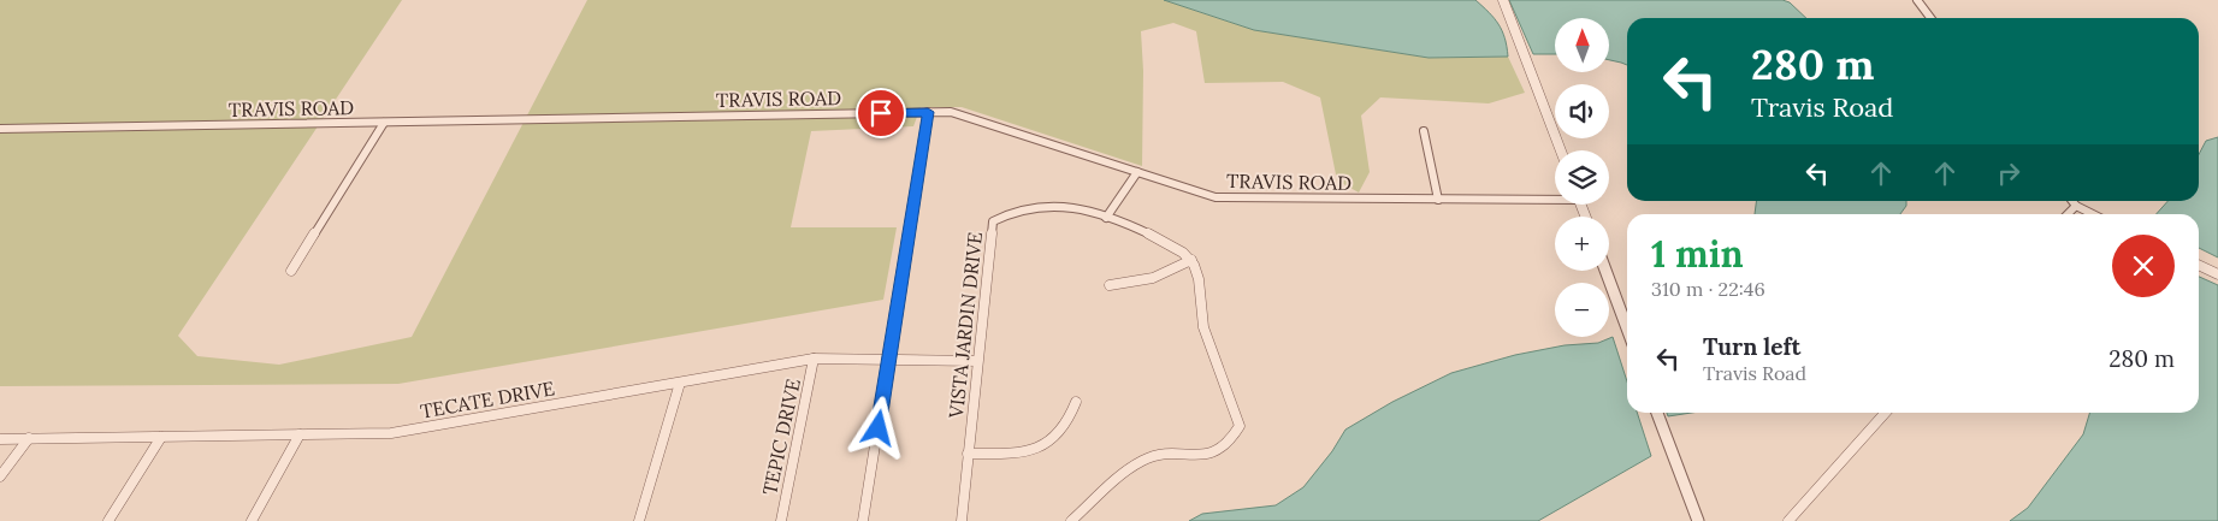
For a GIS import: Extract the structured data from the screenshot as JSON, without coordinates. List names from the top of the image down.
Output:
{
  "streets": {
    "street": [
      "TRAVIS ROAD",
      "VISTA JARDIN DRIVE",
      "TECATE DRIVE",
      "TEPIC DRIVE"
    ]
  },
  "crossings": [
    ["VISTA JARDIN DRIVE", "TECATE DRIVE"],
    ["TECATE DRIVE", "TEPIC DRIVE"]
  ],
  "north": "top",
  "page": {
    "map_buttons": ["+", "−"],
    "turn": ["280 m", "Travis Road"],
    "heading": ["1 min", "310 m · 22:46"],
    "list": [
      {
        "name": "Turn left",
        "note": "Travis Road",
        "value": "280 m"
      }
    ]
  }
}
